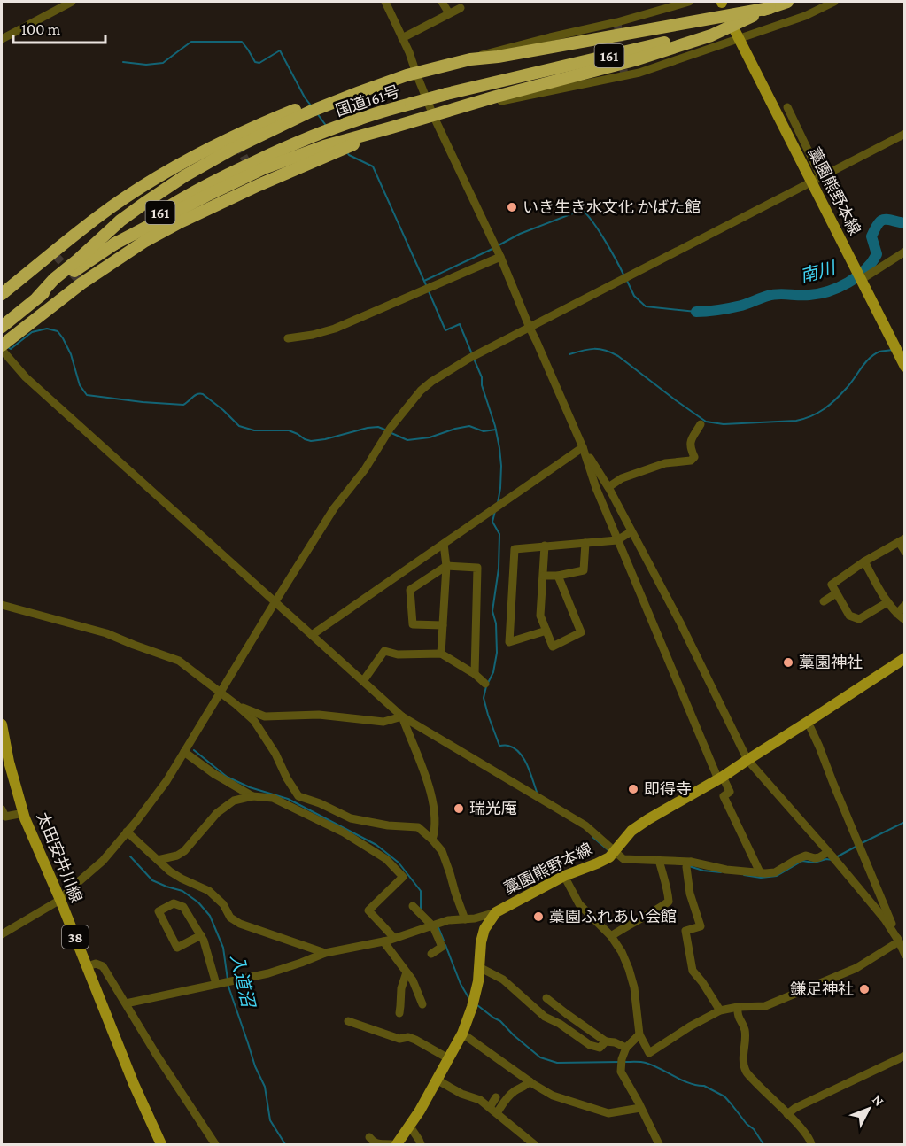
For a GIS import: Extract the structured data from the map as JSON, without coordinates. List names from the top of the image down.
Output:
{
  "streets": {
    "highway": ["161", "国道161号"],
    "main road": ["藁園熊野本線", "太田安井川線", "38"]
  },
  "water": ["南川", "入道沼"],
  "places": [
    "いき生き水文化 かばた館",
    "藁園神社",
    "即得寺",
    "瑞光庵",
    "藁園ふれあい会館",
    "鎌足神社"
  ],
  "scale_bar": "100 m",
  "north": "top right"
}
